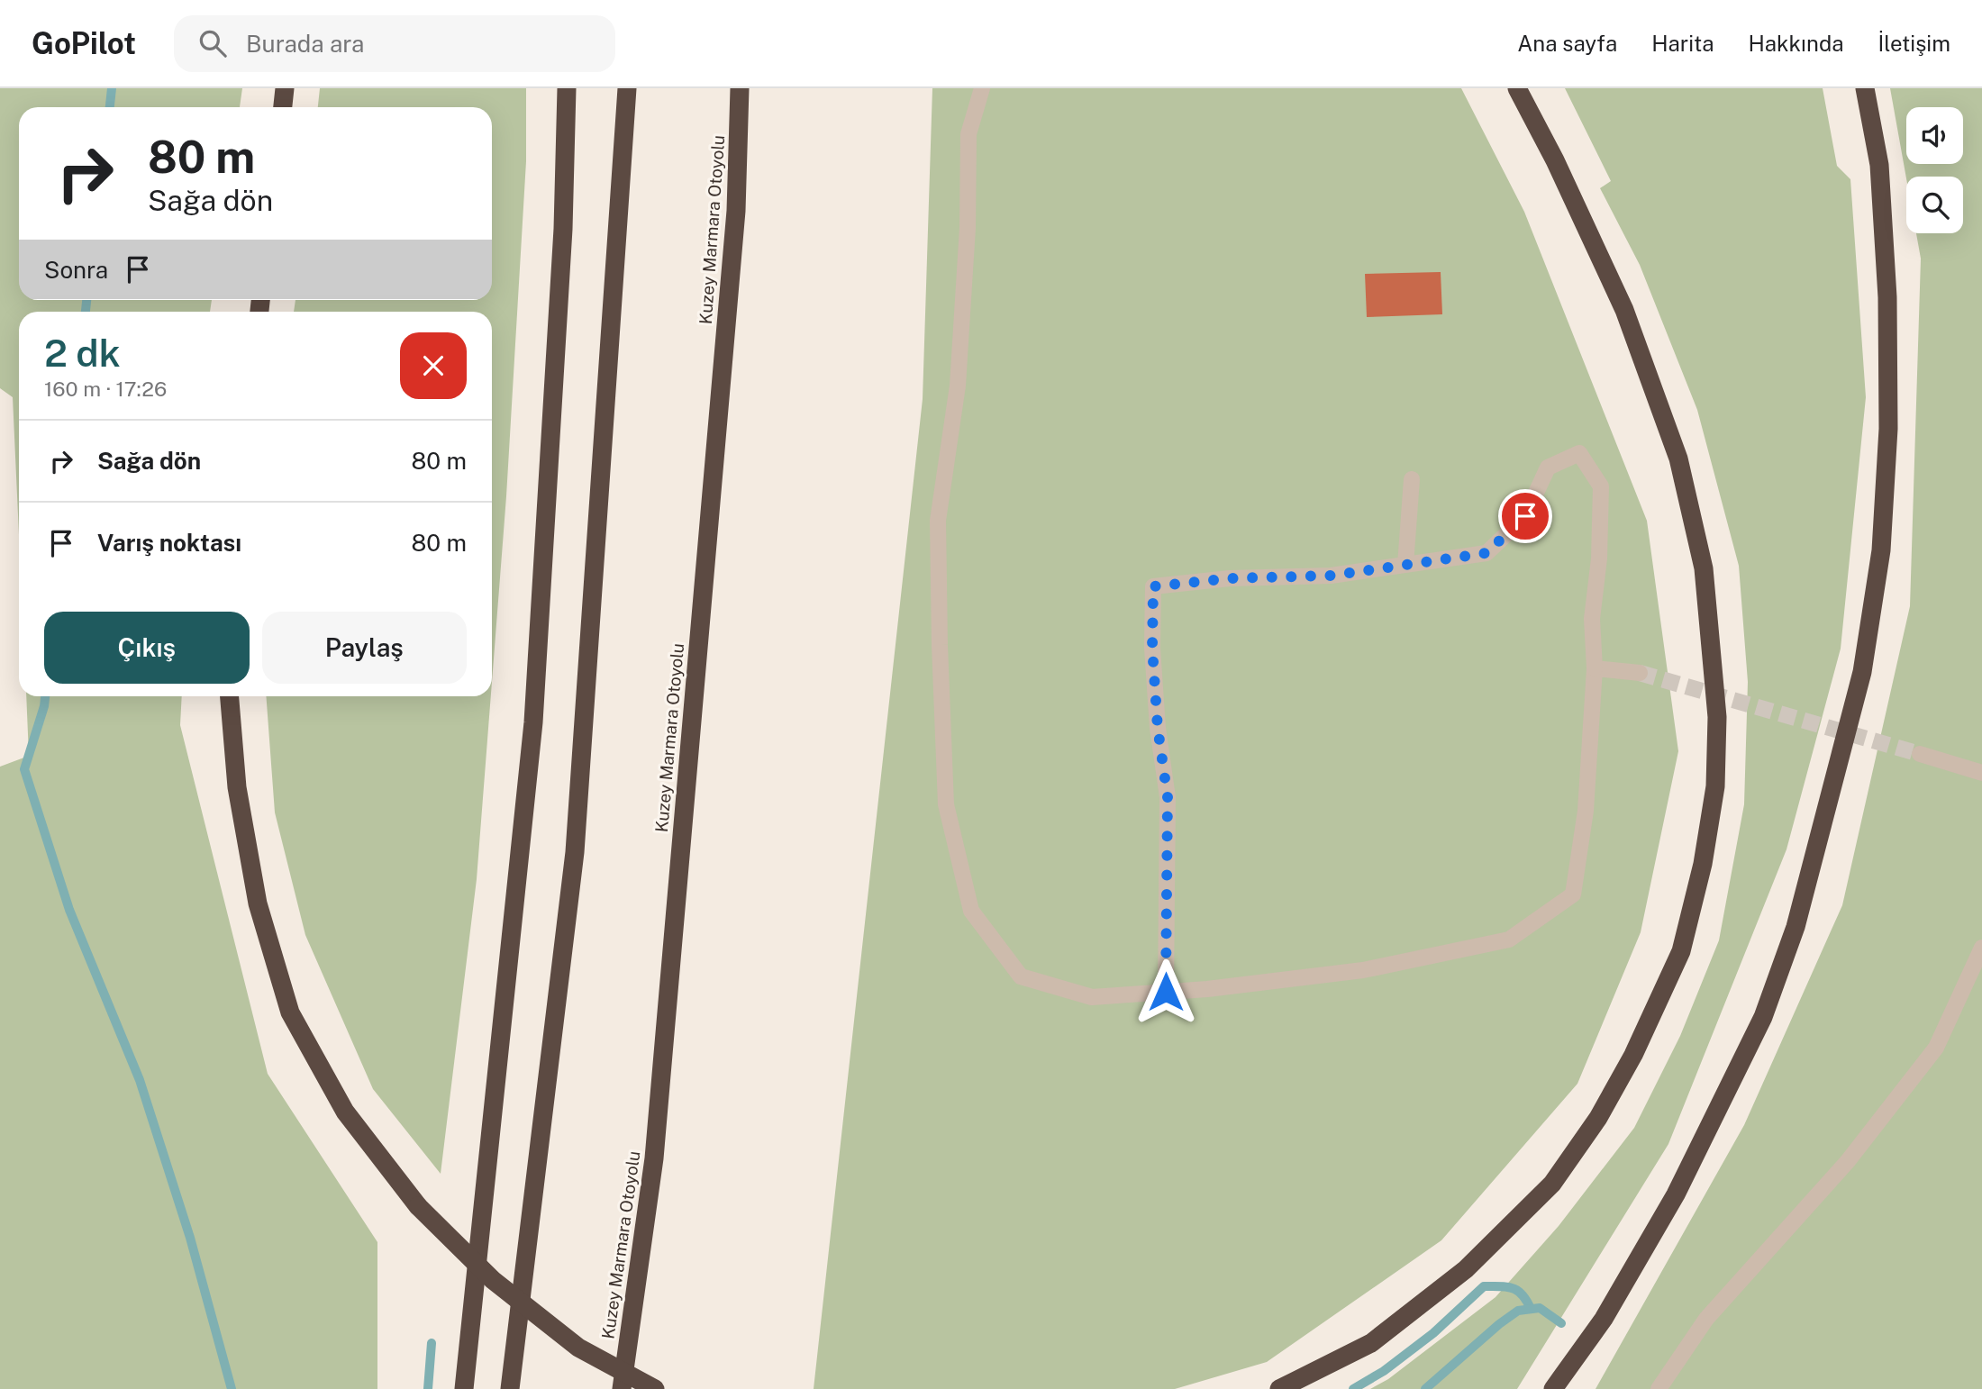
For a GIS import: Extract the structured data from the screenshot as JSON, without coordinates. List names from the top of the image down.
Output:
{
  "streets": {
    "highway": ["Kuzey Marmara Otoyolu"]
  },
  "page": {
    "header": "GoPilot",
    "search": "Burada ara",
    "nav": [
      "Ana sayfa",
      "Harita",
      "Hakkında",
      "İletişim"
    ],
    "turn": ["80 m", "Sağa dön"],
    "then": "Sonra",
    "heading": ["2 dk", "160 m · 17:26"],
    "list": [
      {
        "name": "Sağa dön",
        "value": "80 m"
      },
      {
        "name": "Varış noktası",
        "value": "80 m"
      }
    ],
    "buttons": ["Çıkış", "Paylaş"]
  }
}
